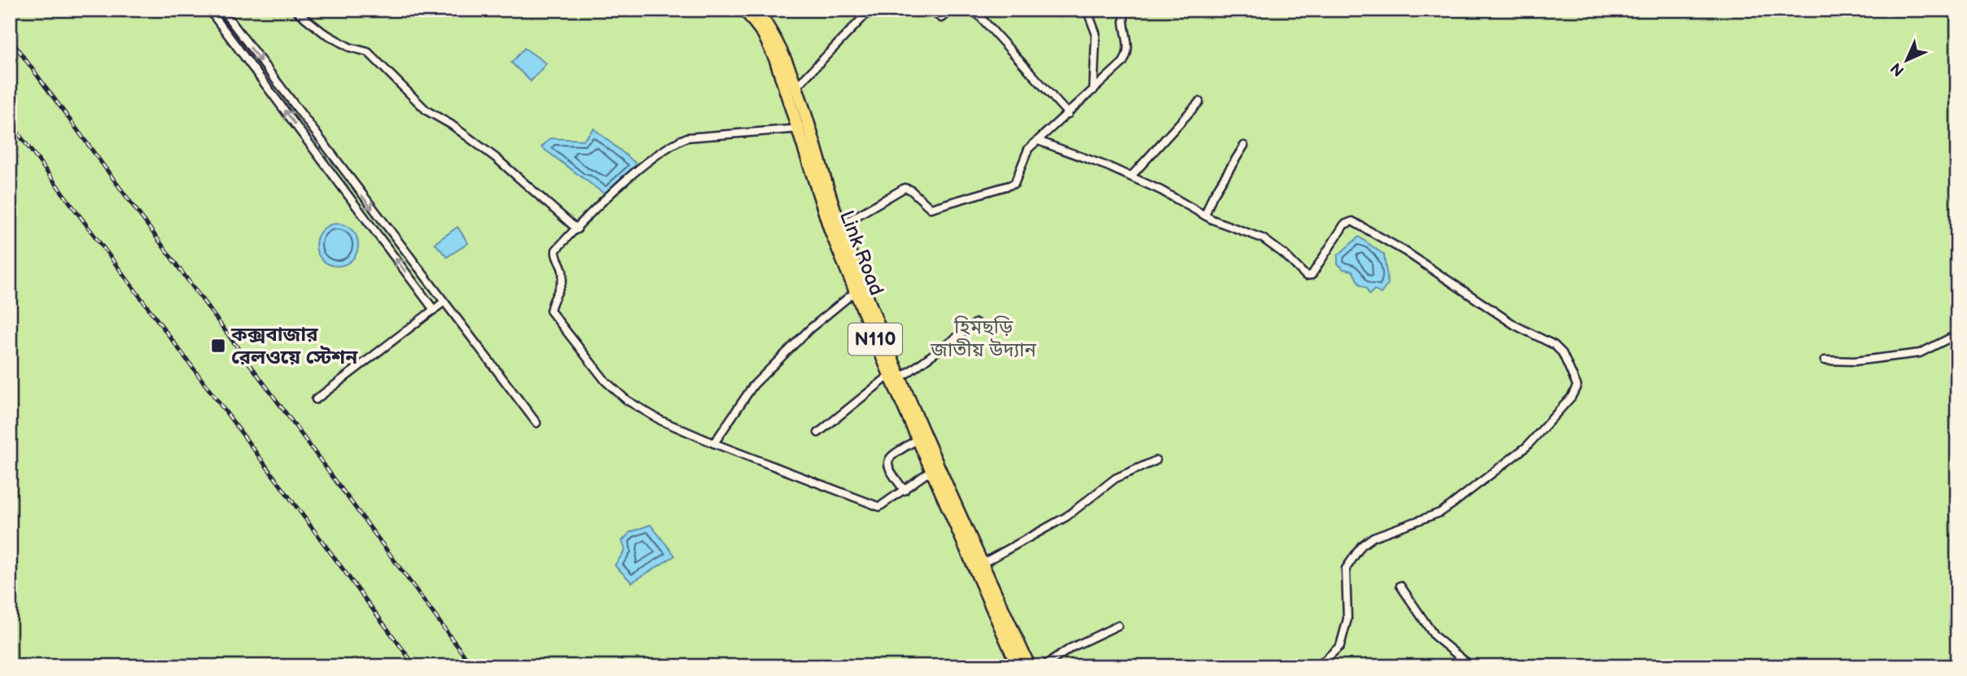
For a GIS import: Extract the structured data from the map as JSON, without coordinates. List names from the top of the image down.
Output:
{
  "streets": {
    "highway": ["Link Road", "N110"]
  },
  "parks": ["হিমছড়ি জাতীয় উদ্যান"],
  "places": {
    "transit": ["কক্সবাজার রেলওয়ে স্টেশন"]
  },
  "north": "bottom left"
}
